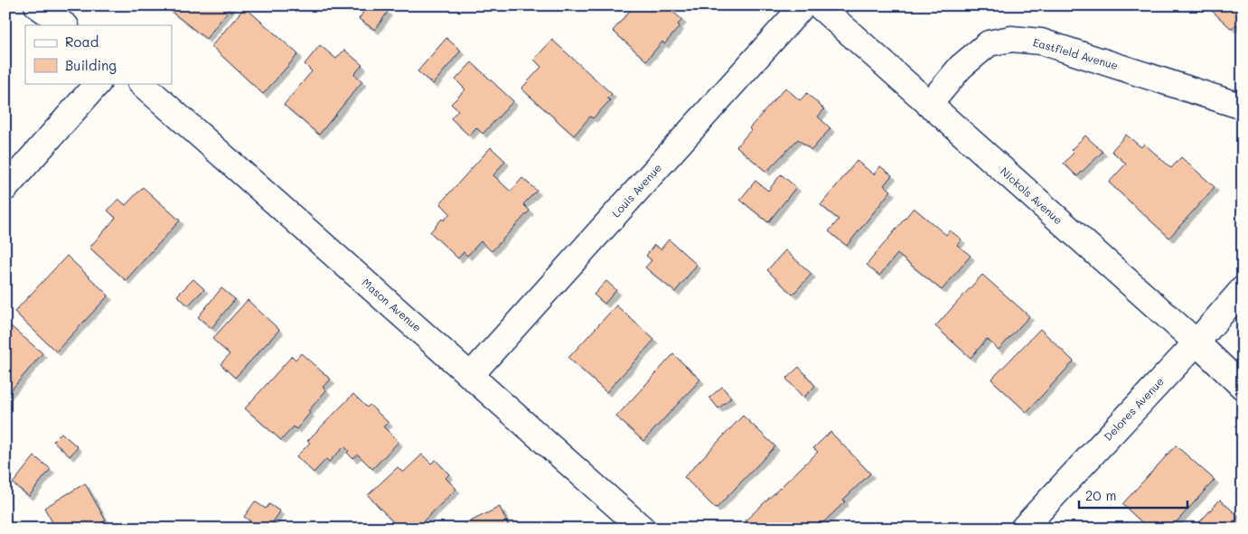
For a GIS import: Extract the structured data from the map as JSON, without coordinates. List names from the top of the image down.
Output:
{
  "streets": {
    "street": [
      "Eastfield Avenue",
      "Louis Avenue",
      "Nickols Avenue",
      "Mason Avenue",
      "Delores Avenue"
    ]
  },
  "crossings": [
    ["Eastfield Avenue", "Nickols Avenue"],
    ["Louis Avenue", "Mason Avenue"],
    ["Nickols Avenue", "Delores Avenue"]
  ],
  "legend": ["Road", "Building"],
  "scale_bar": "20 m"
}
